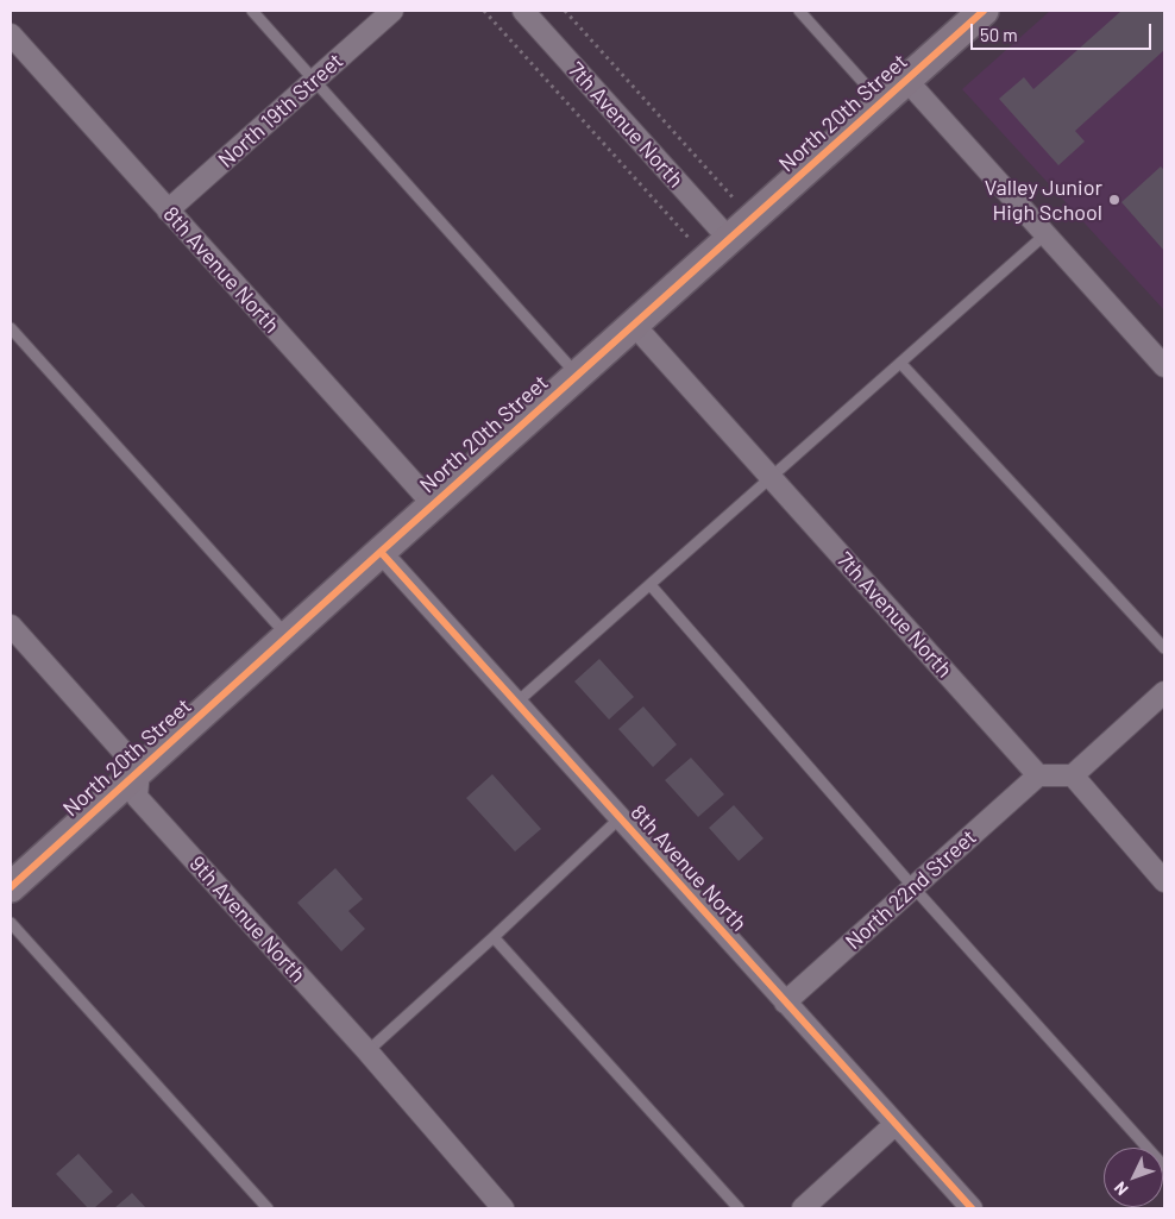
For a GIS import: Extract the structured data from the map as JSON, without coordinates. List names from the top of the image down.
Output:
{
  "streets": {
    "street": [
      "North 19th Street",
      "North 20th Street",
      "7th Avenue North",
      "8th Avenue North",
      "North 22nd Street",
      "9th Avenue North"
    ]
  },
  "crossings": [
    ["North 19th Street", "8th Avenue North"],
    ["North 20th Street", "7th Avenue North"],
    ["North 20th Street", "8th Avenue North"],
    ["North 20th Street", "9th Avenue North"],
    ["7th Avenue North", "North 22nd Street"],
    ["8th Avenue North", "North 22nd Street"]
  ],
  "places": ["Valley Junior High School"],
  "scale_bar": "50 m",
  "north": "bottom left"
}
